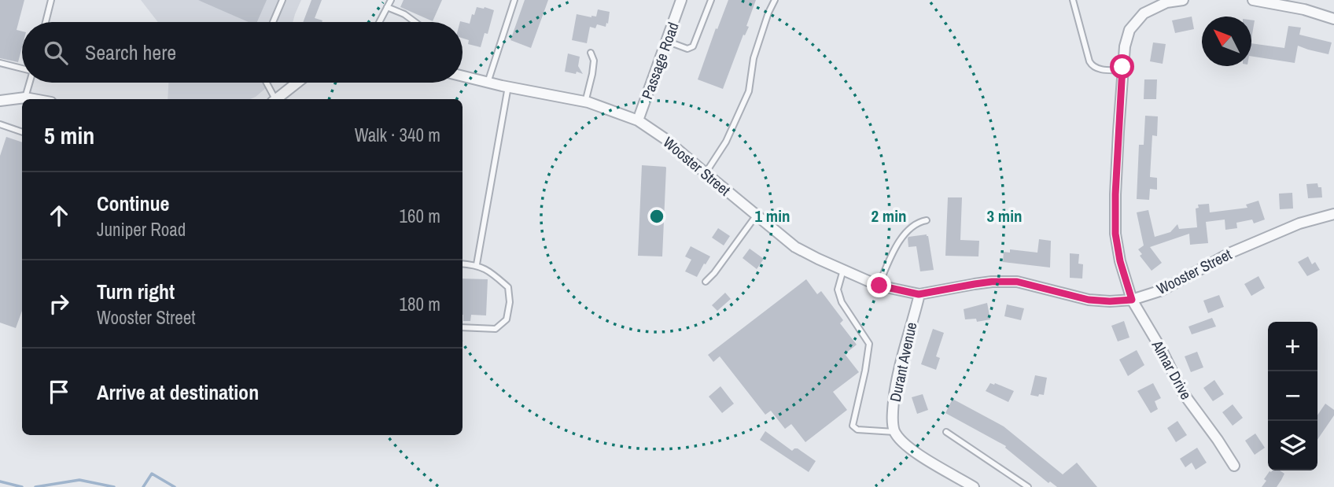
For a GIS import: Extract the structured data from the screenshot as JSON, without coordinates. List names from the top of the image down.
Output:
{
  "streets": {
    "street": [
      "Passage Road",
      "Wooster Street",
      "Durant Avenue",
      "Almar Drive"
    ]
  },
  "crossings": [
    ["Passage Road", "Wooster Street"],
    ["Wooster Street", "Durant Avenue"],
    ["Wooster Street", "Almar Drive"]
  ],
  "north": "top left",
  "page": {
    "search": "Search here",
    "heading": ["5 min", "Walk · 340 m"],
    "list": [
      ["Continue", "Juniper Road", "160 m"],
      ["Turn right", "Wooster Street", "180 m"],
      "Arrive at destination"
    ],
    "map_buttons": ["+", "−"]
  },
  "rings": ["1 min", "2 min", "3 min"]
}
